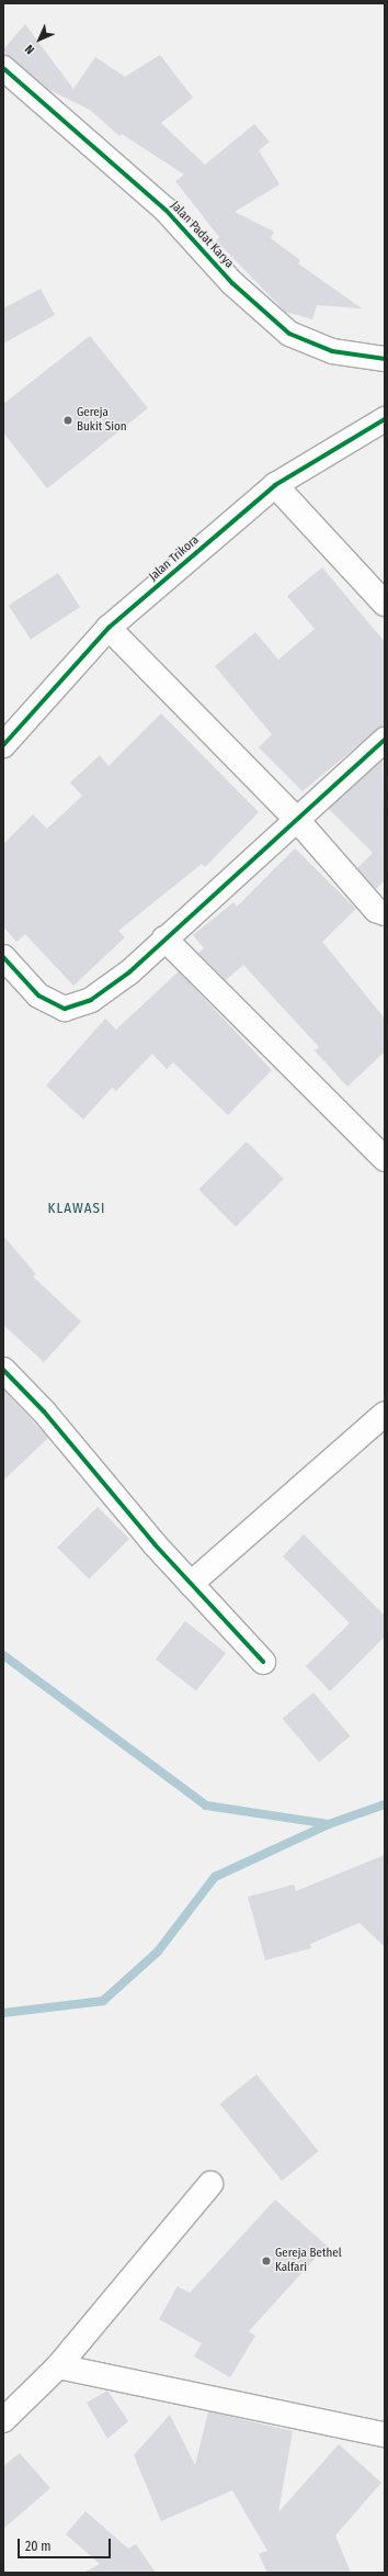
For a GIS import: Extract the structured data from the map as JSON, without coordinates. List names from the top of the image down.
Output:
{
  "streets": {
    "street": ["Jalan Padat Karya", "Jalan Trikora"]
  },
  "districts": ["KLAWASI"],
  "places": ["Gereja Bukit Sion", "Gereja Bethel Kalfari"],
  "scale_bar": "20 m",
  "north": "bottom left"
}
